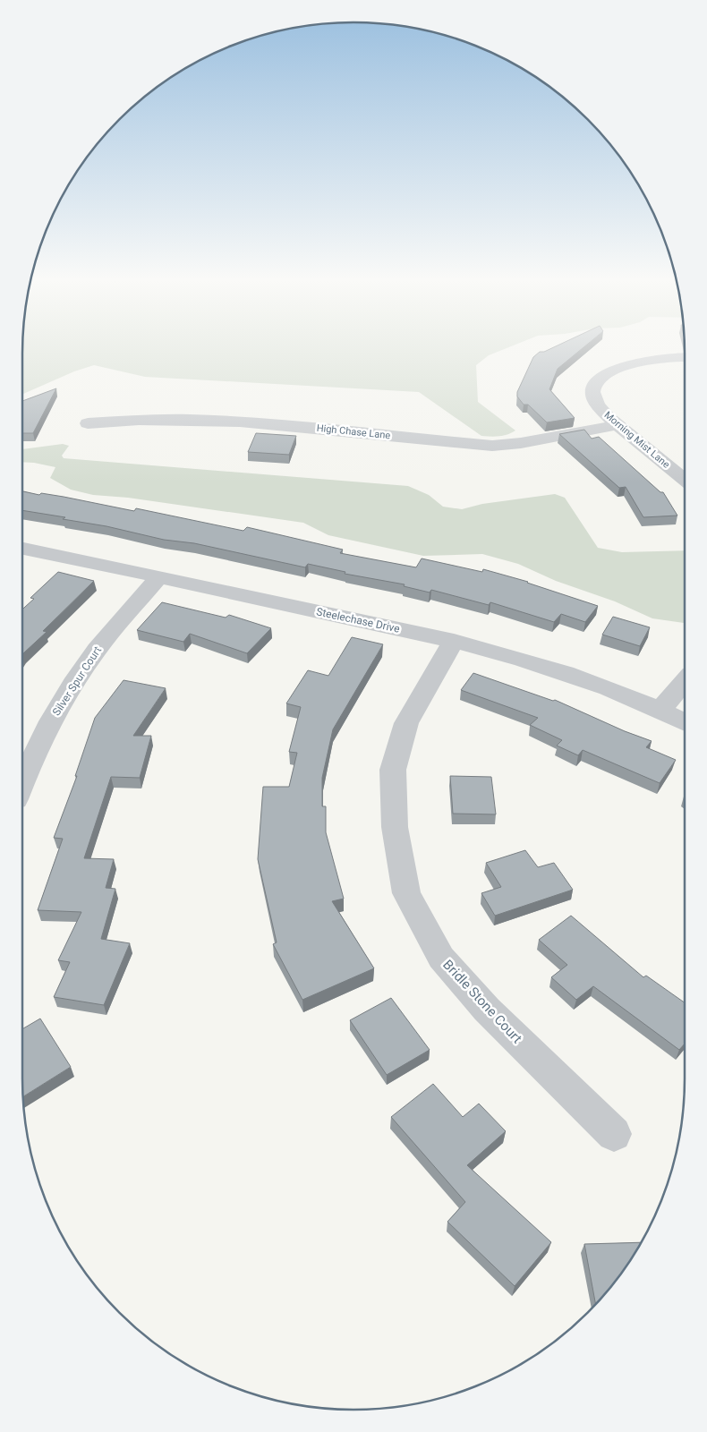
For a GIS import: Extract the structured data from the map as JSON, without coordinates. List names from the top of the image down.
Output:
{
  "streets": {
    "street": [
      "High Chase Lane",
      "Morning Mist Lane",
      "Steelechase Drive",
      "Silver Spur Court",
      "Bridle Stone Court"
    ]
  },
  "crossings": [
    ["High Chase Lane", "Morning Mist Lane"],
    ["Steelechase Drive", "Silver Spur Court"],
    ["Steelechase Drive", "Bridle Stone Court"]
  ]
}
